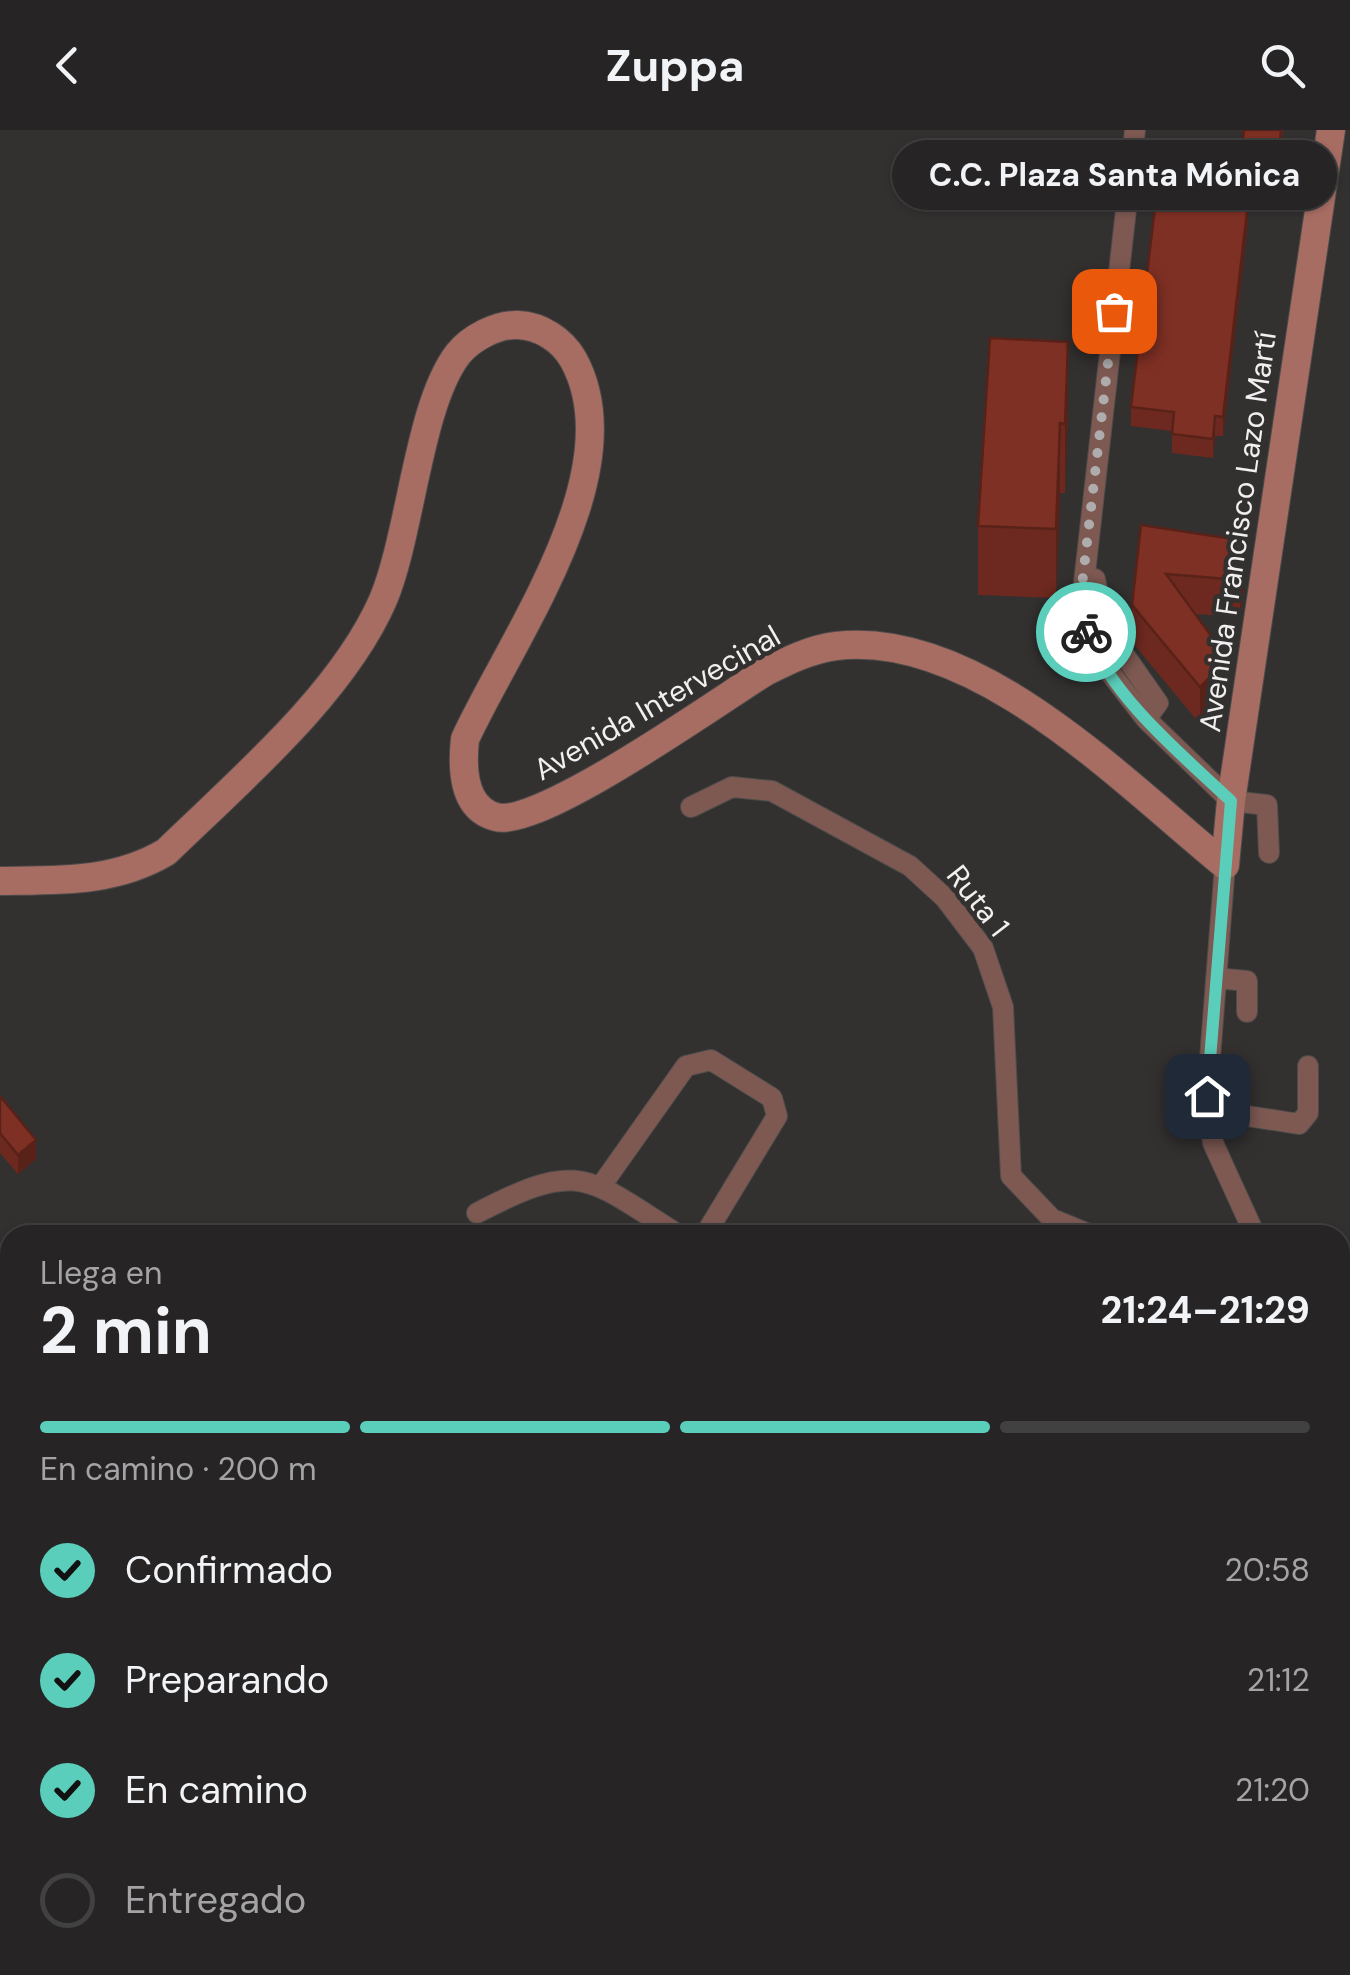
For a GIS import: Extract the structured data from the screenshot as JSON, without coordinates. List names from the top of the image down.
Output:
{
  "streets": {
    "main road": ["Avenida Francisco Lazo Martí", "Avenida Intervecinal"],
    "street": ["Ruta 1"]
  },
  "crossings": [
    ["Avenida Francisco Lazo Martí", "Avenida Intervecinal"]
  ],
  "places": ["C.C. Plaza Santa Mónica"],
  "page": {
    "header": "Zuppa",
    "bubble": "C.C. Plaza Santa Mónica",
    "heading": ["2 min", "Llega en", "21:24–21:29"],
    "bar": "En camino · 200 m",
    "list": [
      ["Confirmado", "20:58"],
      ["Preparando", "21:12"],
      ["En camino", "21:20"],
      "Entregado"
    ]
  }
}
